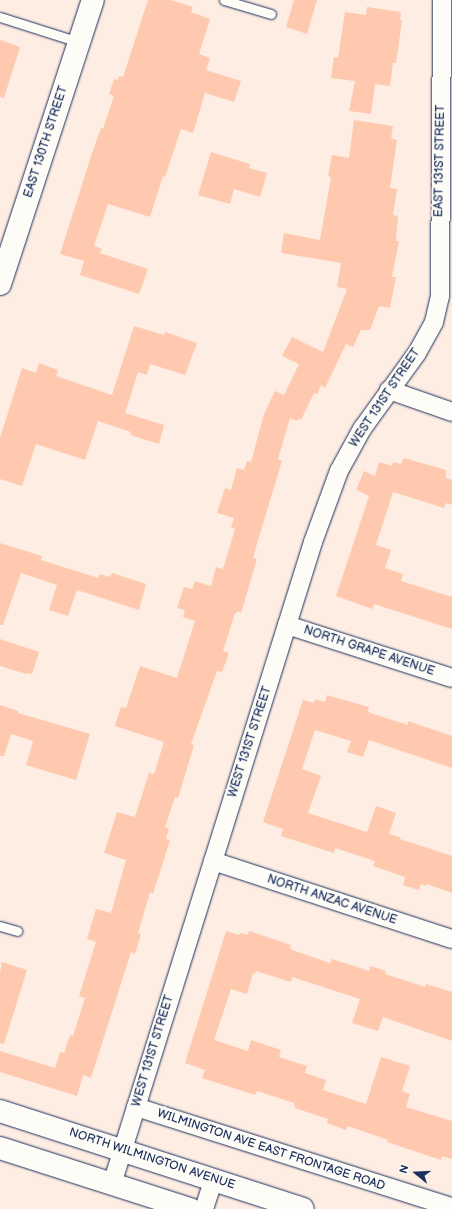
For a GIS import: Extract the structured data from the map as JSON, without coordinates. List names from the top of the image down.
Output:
{
  "streets": {
    "main road": ["EAST 130TH STREET", "NORTH WILMINGTON AVENUE"],
    "street": [
      "EAST 131ST STREET",
      "WEST 131ST STREET",
      "NORTH GRAPE AVENUE",
      "NORTH ANZAC AVENUE",
      "WILMINGTON AVE EAST FRONTAGE ROAD"
    ]
  },
  "crossings": [
    ["EAST 131ST STREET", "WEST 131ST STREET"],
    ["WEST 131ST STREET", "NORTH GRAPE AVENUE"],
    ["WEST 131ST STREET", "NORTH ANZAC AVENUE"],
    ["WEST 131ST STREET", "WILMINGTON AVE EAST FRONTAGE ROAD"],
    ["WEST 131ST STREET", "NORTH WILMINGTON AVENUE"]
  ],
  "north": "left"
}
